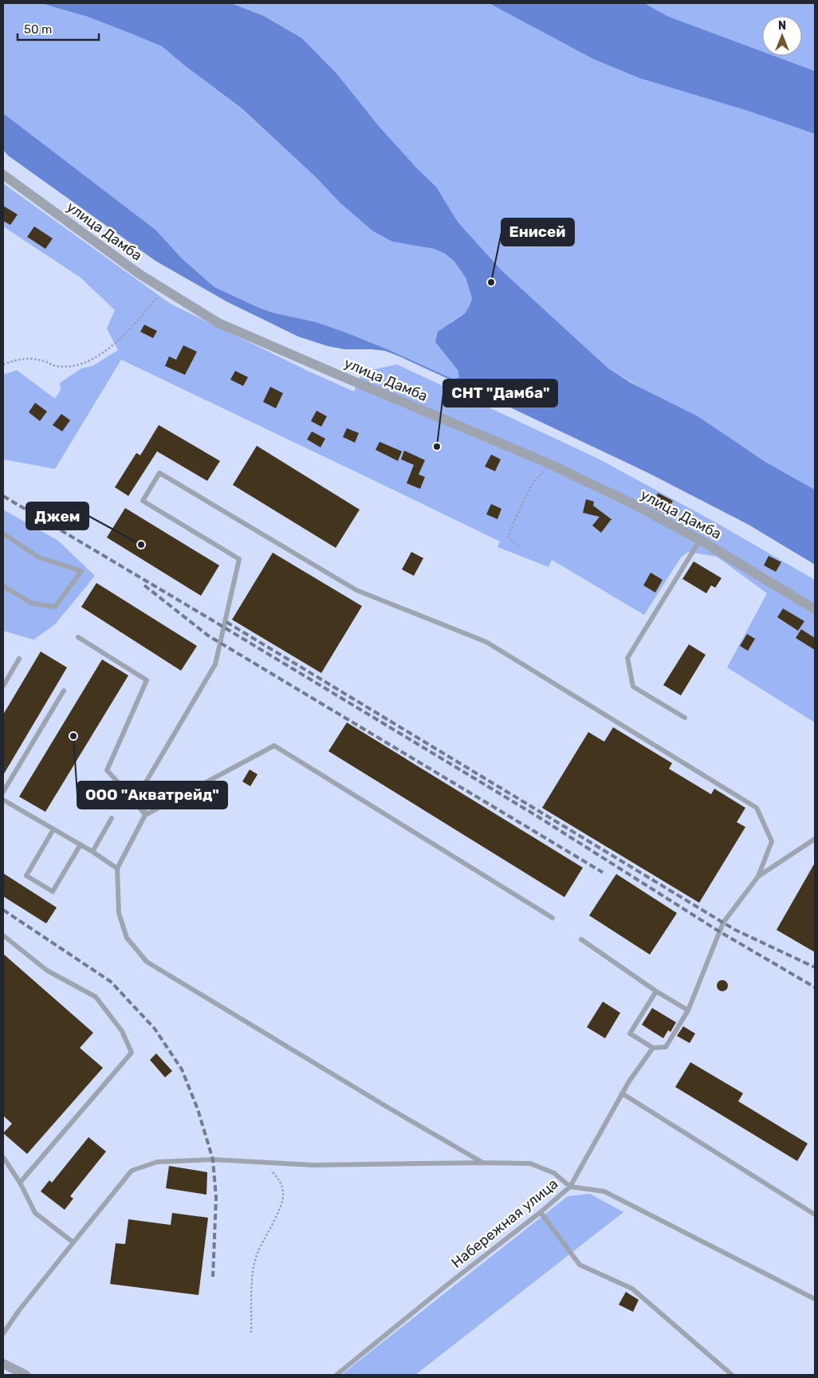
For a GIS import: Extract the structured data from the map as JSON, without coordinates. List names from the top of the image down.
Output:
{
  "streets": {
    "street": ["улица Дамба"],
    "lane": ["Набережная улица"]
  },
  "places": [
    "Енисей",
    "СНТ \"Дамба\"",
    "Джем",
    "ООО \"Акватрейд\""
  ],
  "scale_bar": "50 m",
  "north": "top"
}
